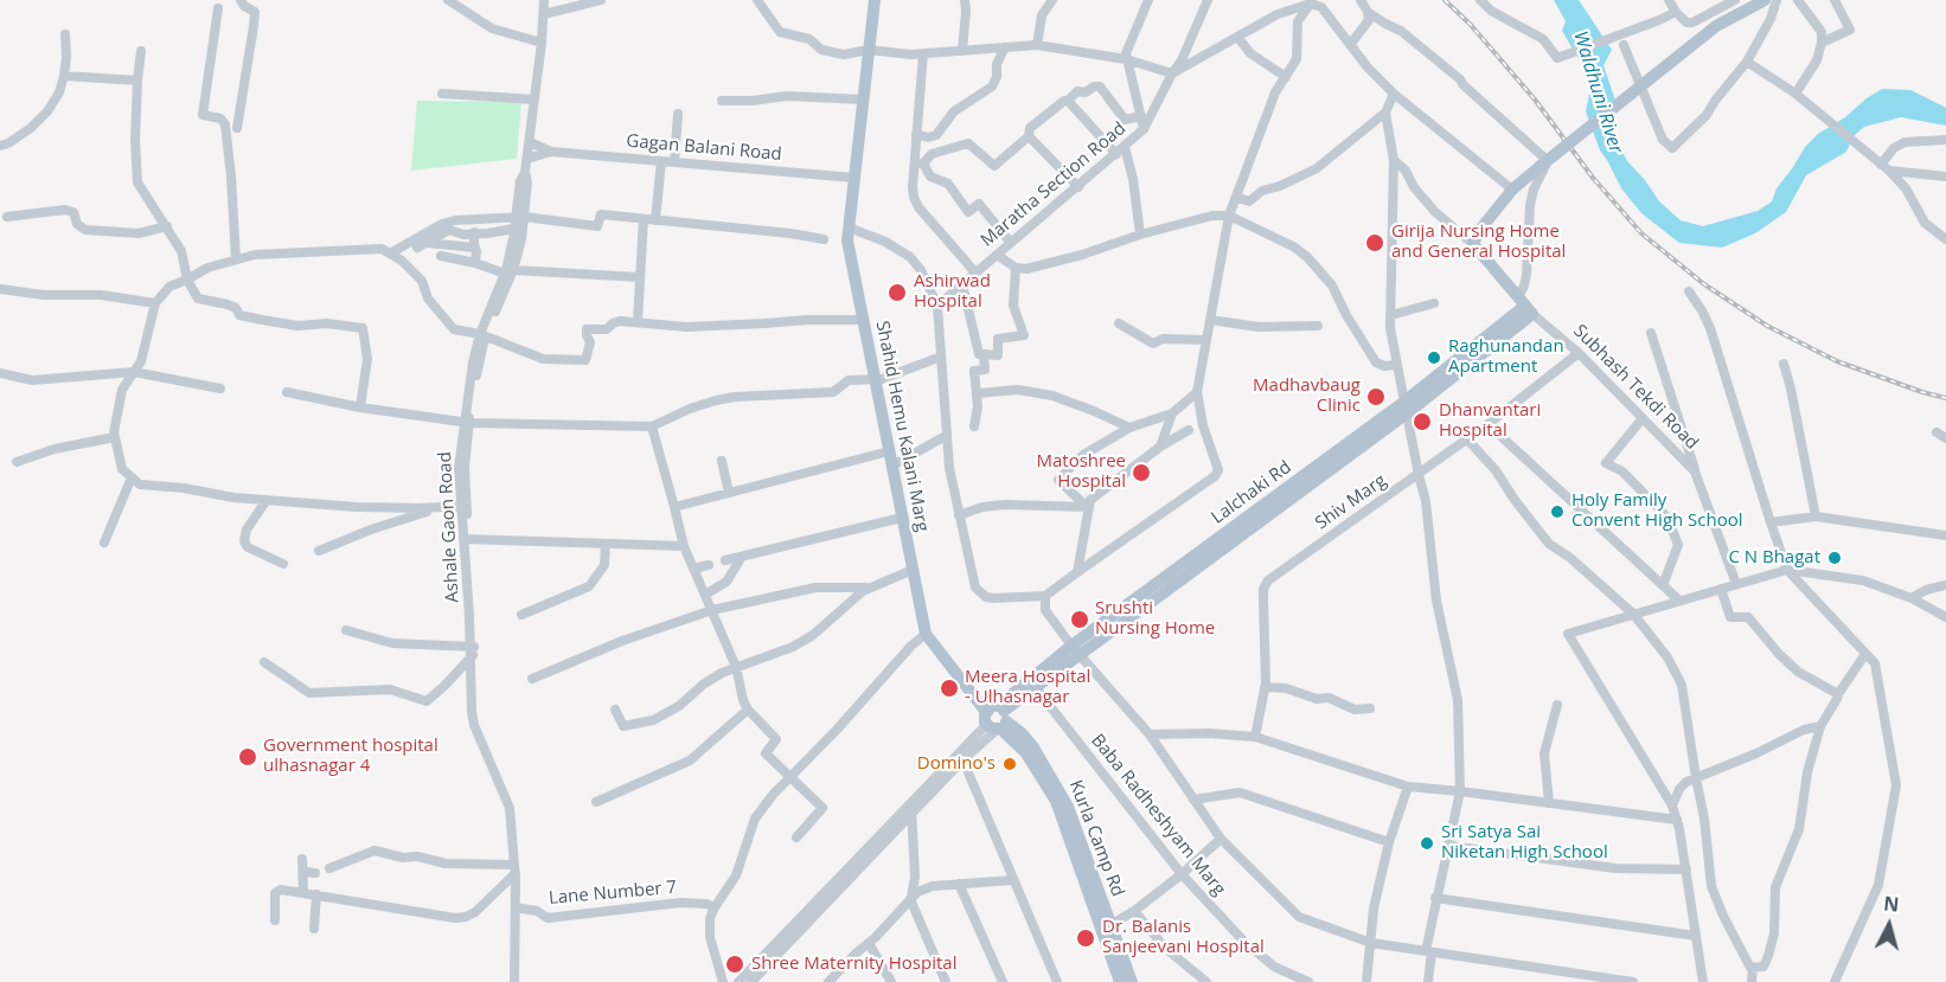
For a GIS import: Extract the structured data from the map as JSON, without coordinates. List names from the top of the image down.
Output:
{
  "streets": {
    "main road": ["Shahid Hemu Kalani Marg", "Lalchaki Rd", "Kurla Camp Rd"],
    "street": [
      "Gagan Balani Road",
      "Maratha Section Road",
      "Subhash Tekdi Road",
      "Shiv Marg",
      "Ashale Gaon Road",
      "Baba Radheshyam Marg",
      "Lane Number 7"
    ]
  },
  "crossings": [
    ["Gagan Balani Road", "Shahid Hemu Kalani Marg"],
    ["Gagan Balani Road", "Ashale Gaon Road"],
    ["Subhash Tekdi Road", "Lalchaki Rd"],
    ["Subhash Tekdi Road", "Shiv Marg"],
    ["Shahid Hemu Kalani Marg", "Lalchaki Rd"],
    ["Shahid Hemu Kalani Marg", "Kurla Camp Rd"],
    ["Lalchaki Rd", "Baba Radheshyam Marg"],
    ["Lalchaki Rd", "Kurla Camp Rd"],
    ["Ashale Gaon Road", "Lane Number 7"]
  ],
  "water": ["Waldhuni River"],
  "places": [
    "Girija Nursing Home and General Hospital",
    "Ashirwad Hospital",
    "Raghunandan Apartment",
    "Madhavbaug Clinic",
    "Dhanvantari Hospital",
    "Matoshree Hospital",
    "Holy Family Convent High School",
    "C N Bhagat",
    "Srushti Nursing Home",
    "Meera Hospital - Ulhasnagar",
    "Government hospital ulhasnagar 4",
    "Domino's",
    "Sri Satya Sai Niketan High School",
    "Dr. Balanis Sanjeevani Hospital",
    "Shree Maternity Hospital"
  ],
  "north": "top"
}
